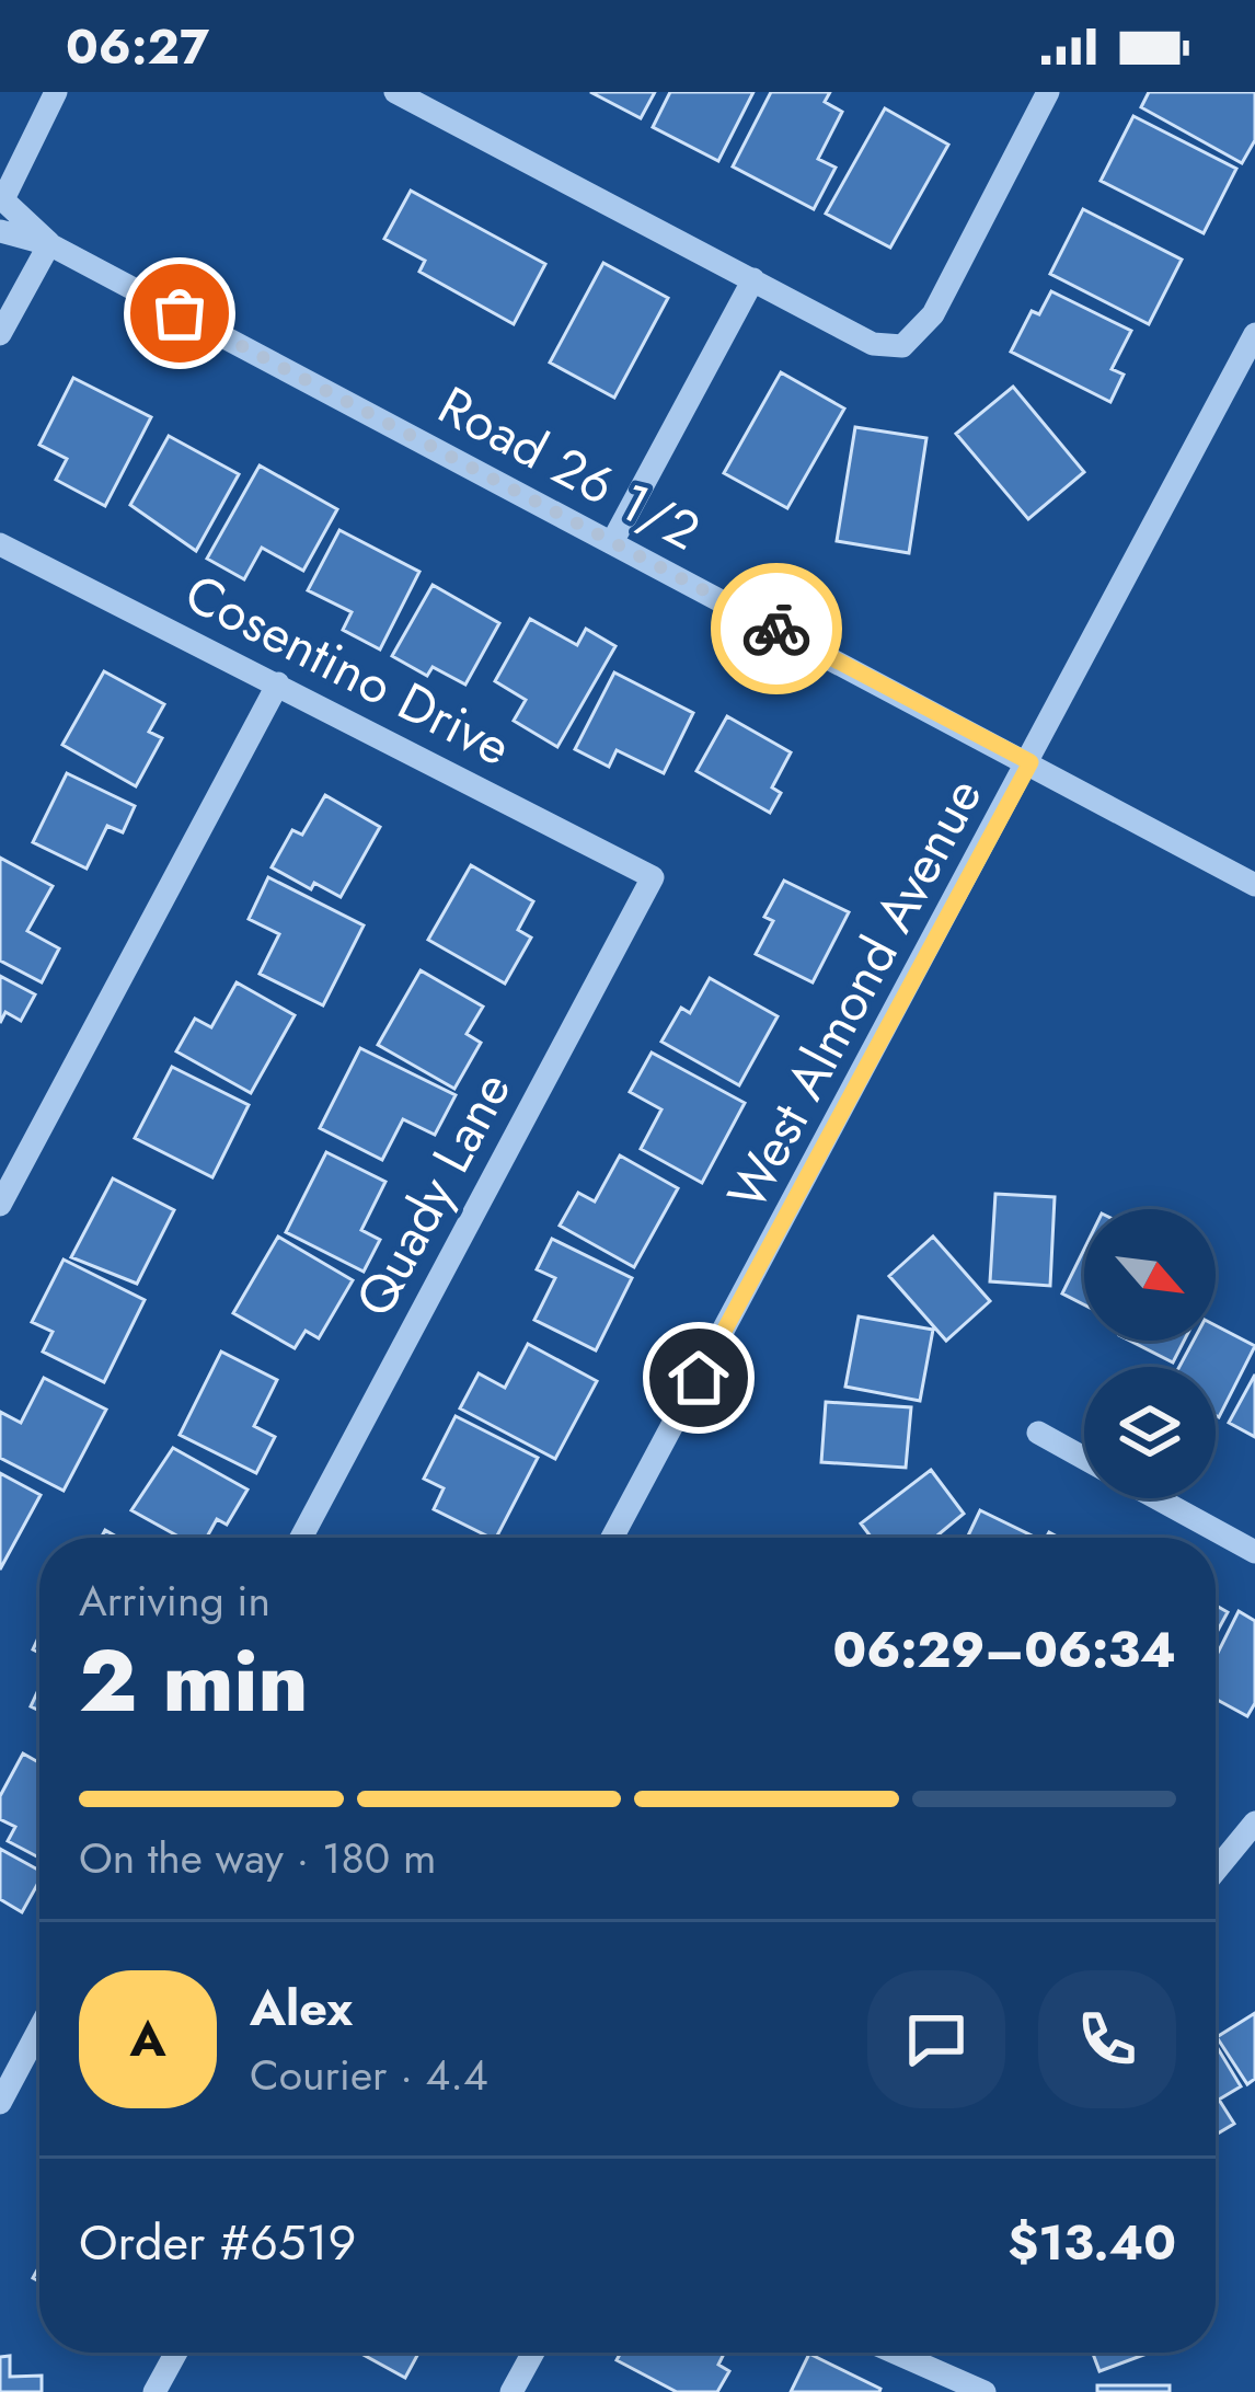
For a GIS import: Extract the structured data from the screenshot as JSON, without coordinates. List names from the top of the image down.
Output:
{
  "streets": {
    "street": [
      "Road 26 1/2",
      "Cosentino Drive",
      "West Almond Avenue",
      "Quady Lane"
    ]
  },
  "crossings": [
    ["Road 26 1/2", "West Almond Avenue"],
    ["Cosentino Drive", "Quady Lane"]
  ],
  "north": "bottom right",
  "page": {
    "status": "06:27",
    "heading": ["2 min", "Arriving in", "06:29–06:34"],
    "panel": [
      "Alex",
      "Courier · 4.4",
      "Order #6519",
      "$13.40"
    ],
    "bar": "On the way · 180 m",
    "round": "A"
  }
}
